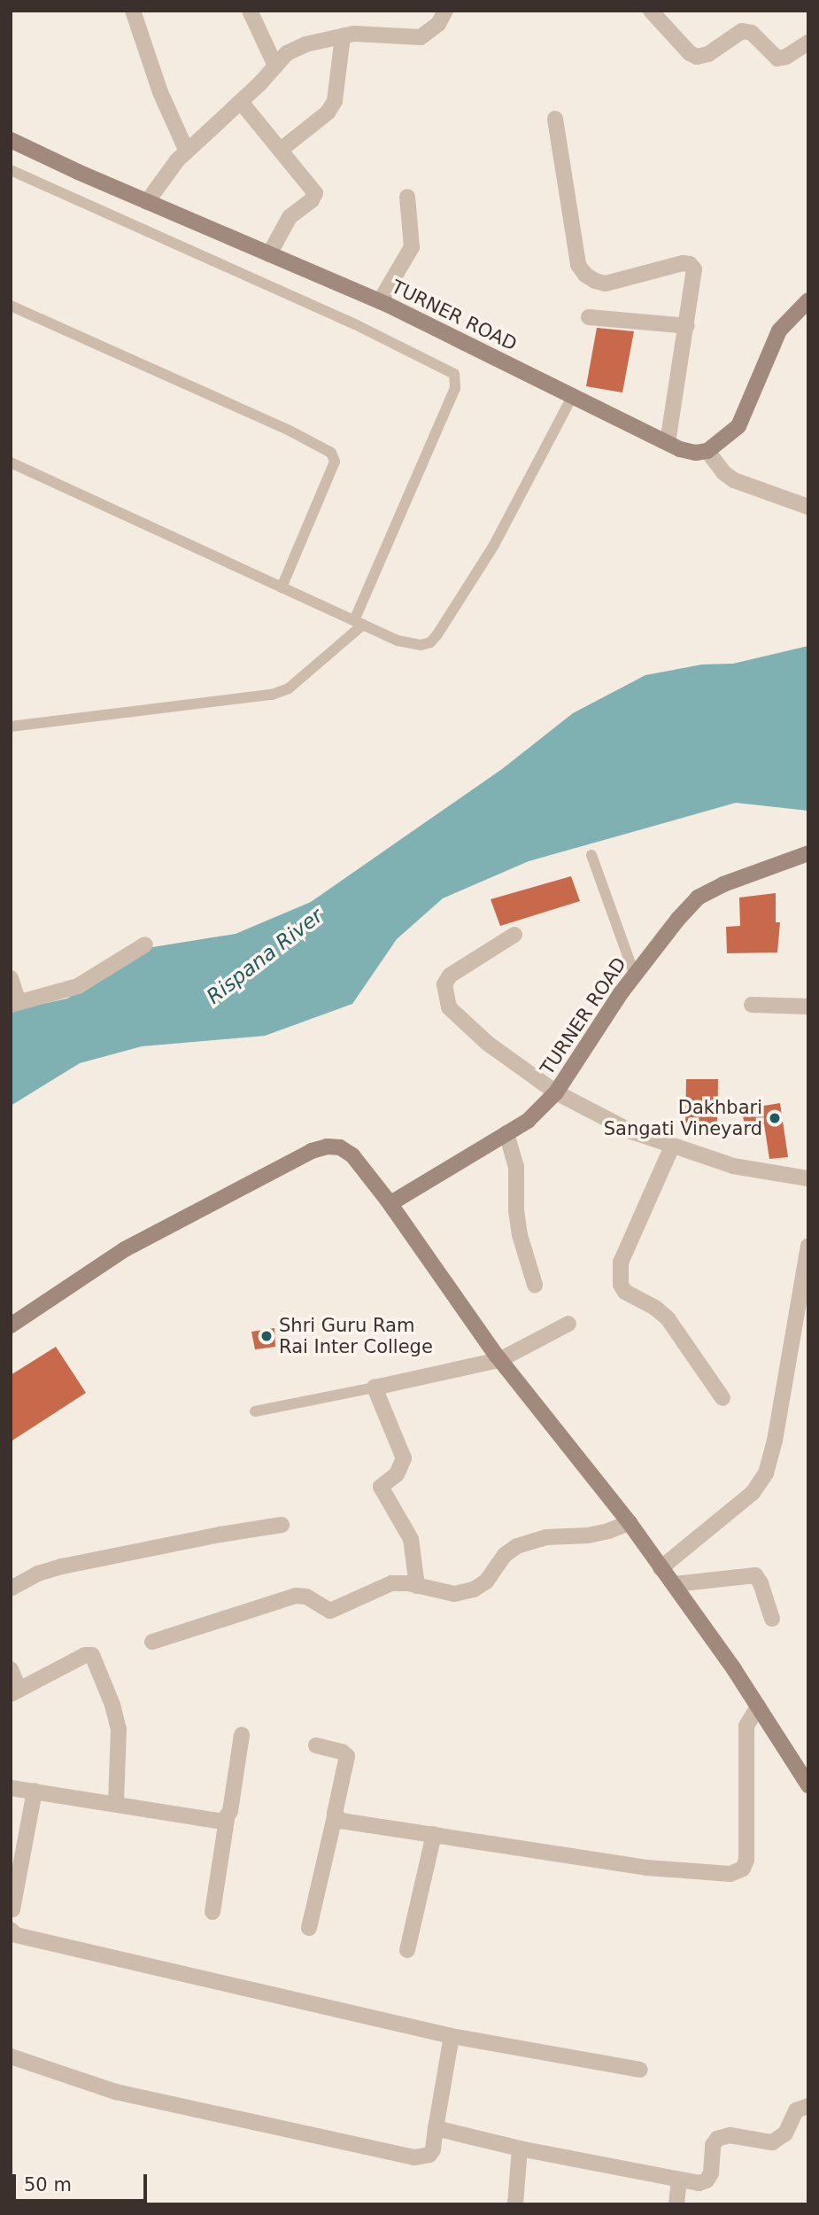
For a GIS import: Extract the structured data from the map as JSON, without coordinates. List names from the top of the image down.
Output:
{
  "streets": {
    "main road": ["TURNER ROAD"]
  },
  "water": ["Rispana River"],
  "places": ["Dakhbari Sangati Vineyard", "Shri Guru Ram Rai Inter College"],
  "scale_bar": "50 m"
}
